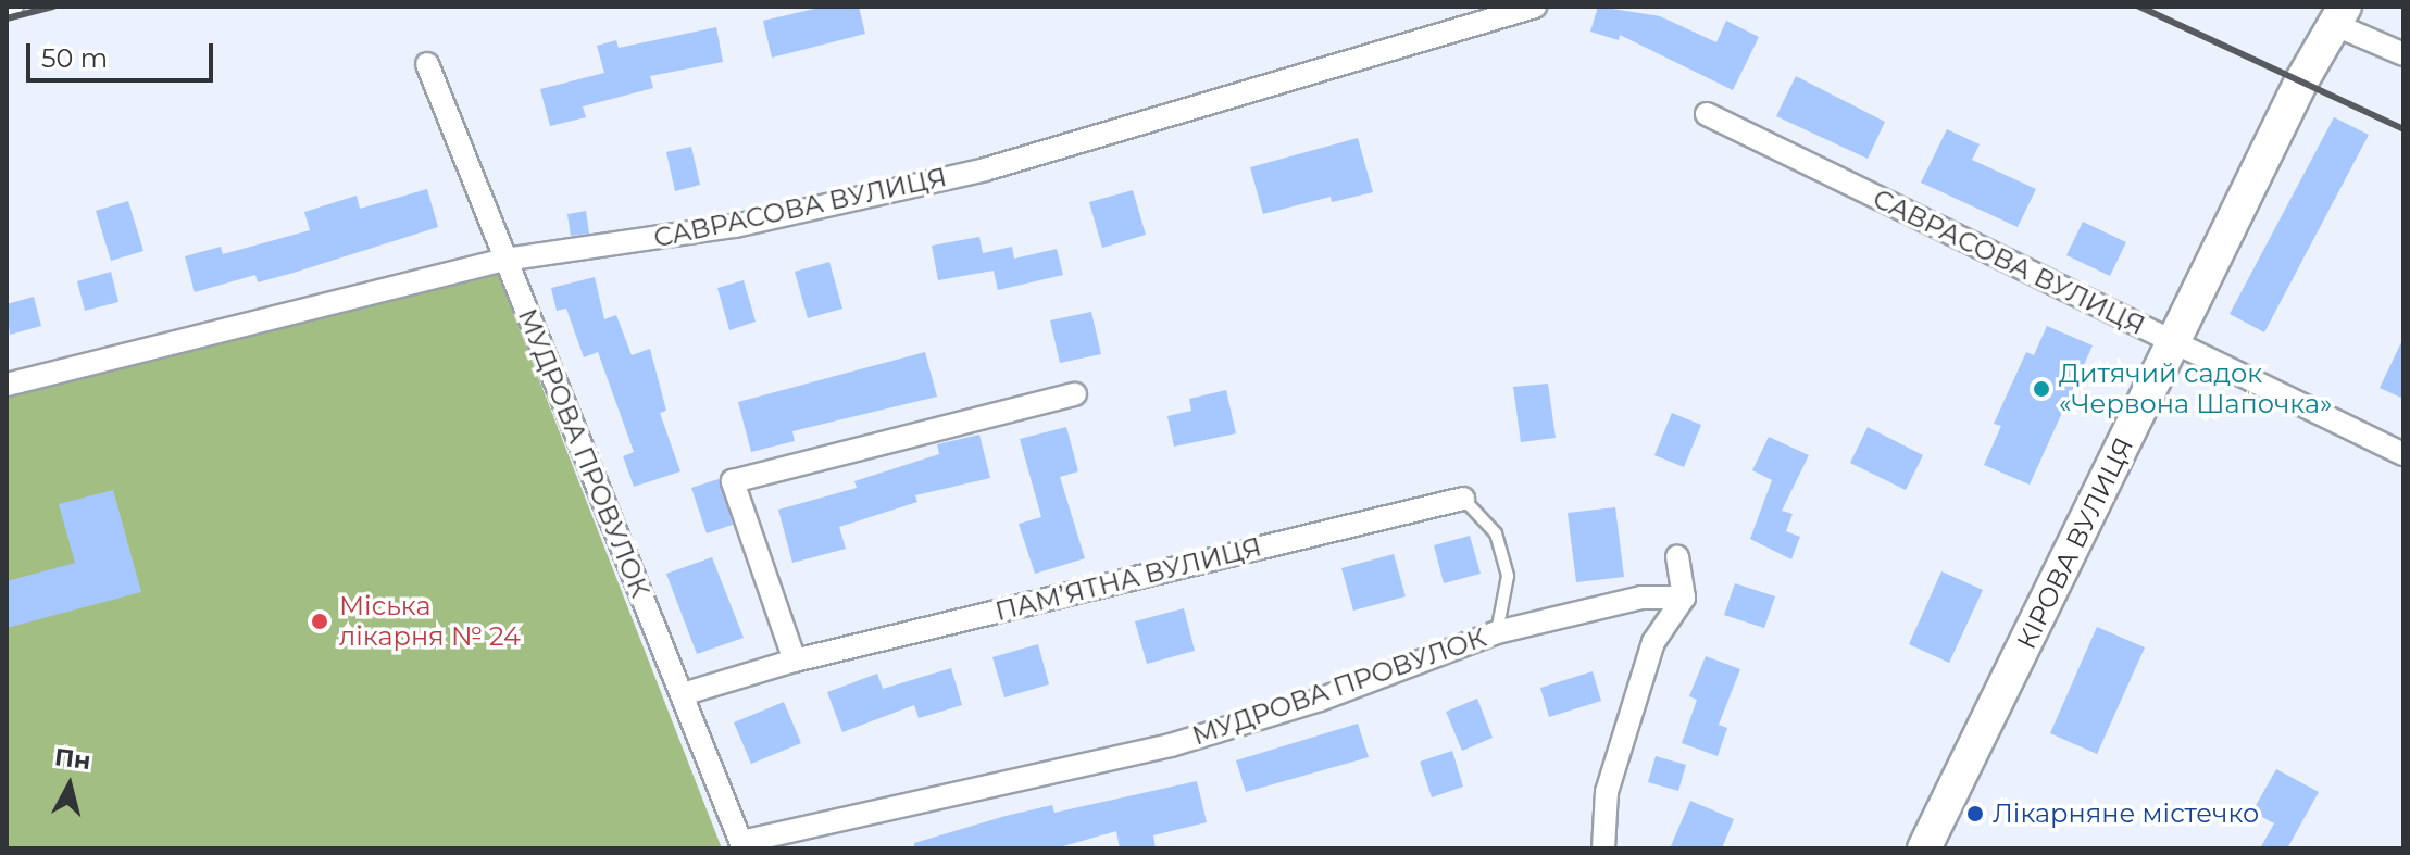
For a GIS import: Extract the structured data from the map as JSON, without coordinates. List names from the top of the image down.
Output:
{
  "streets": {
    "main road": ["КІРОВА ВУЛИЦЯ"],
    "street": ["САВРАСОВА ВУЛИЦЯ", "МУДРОВА ПРОВУЛОК", "ПАМ’ЯТНА ВУЛИЦЯ"]
  },
  "crossings": [
    ["САВРАСОВА ВУЛИЦЯ", "МУДРОВА ПРОВУЛОК"],
    ["САВРАСОВА ВУЛИЦЯ", "КІРОВА ВУЛИЦЯ"],
    ["МУДРОВА ПРОВУЛОК", "ПАМ’ЯТНА ВУЛИЦЯ"]
  ],
  "places": ["Дитячий садок «Червона Шапочка»", "Міська лікарня № 24", "Лікарняне містечко"],
  "scale_bar": "50 m",
  "north": "top"
}
